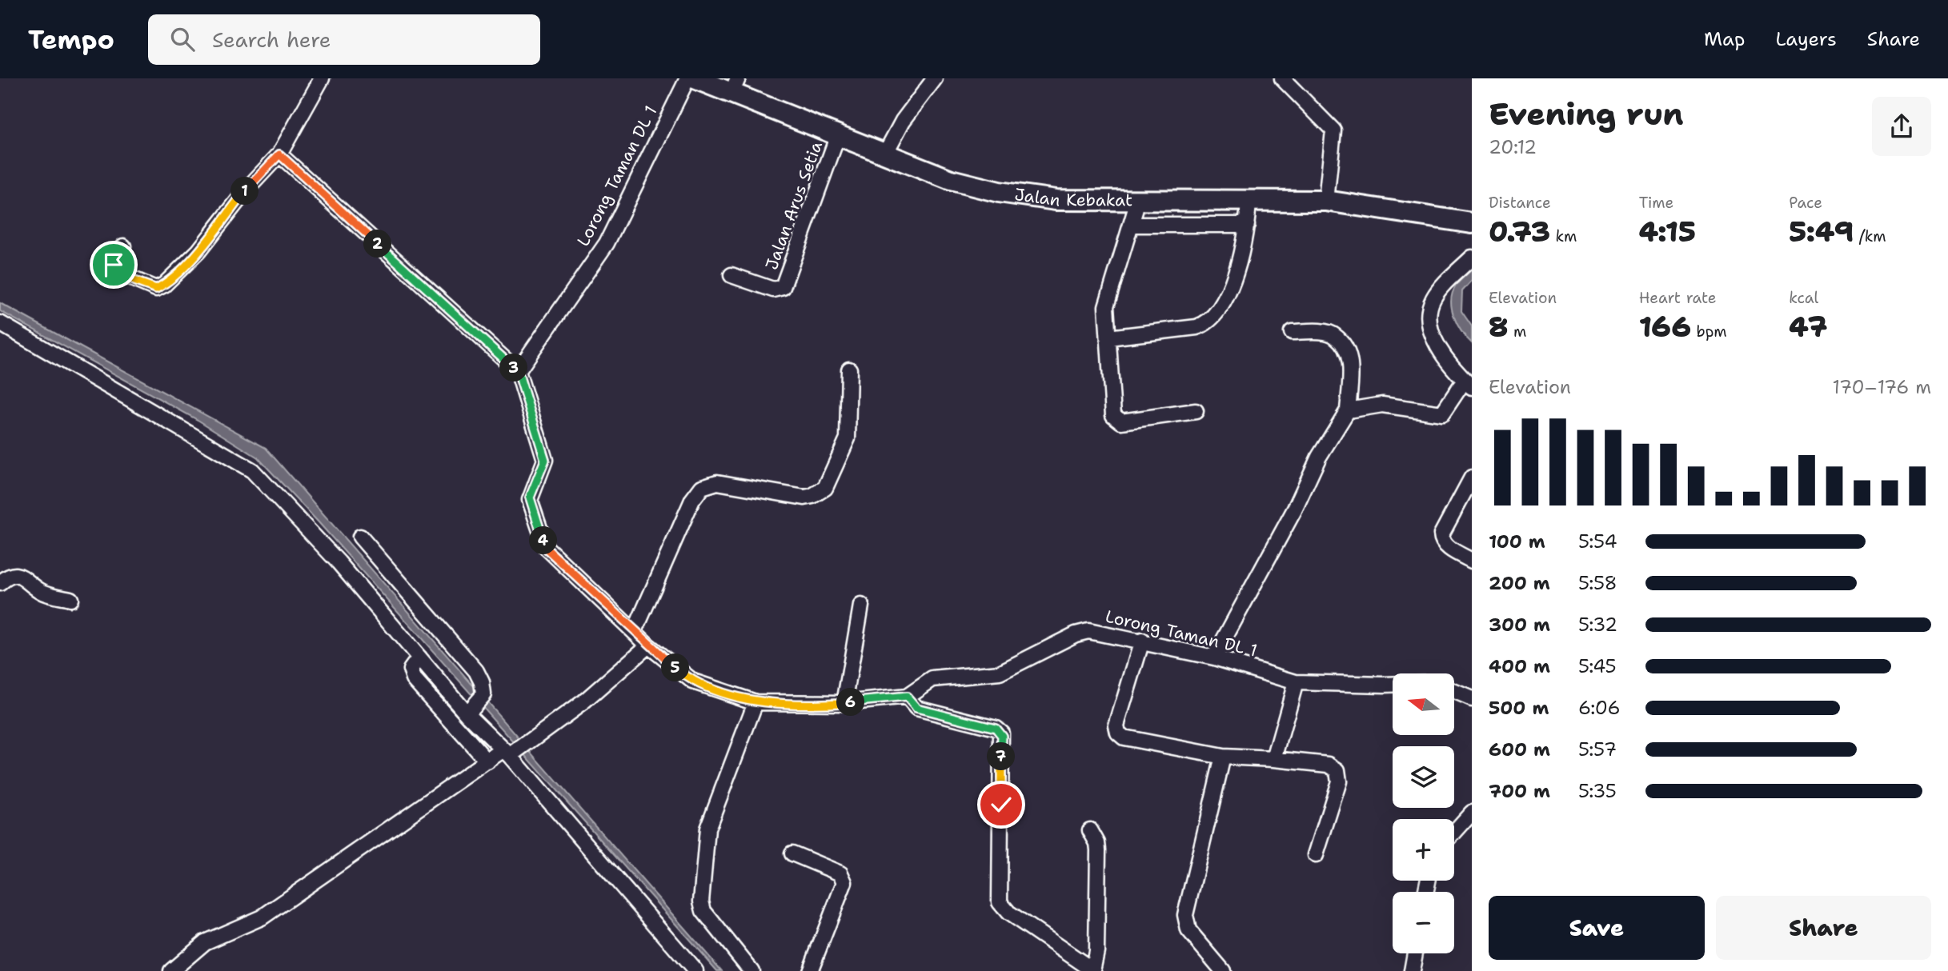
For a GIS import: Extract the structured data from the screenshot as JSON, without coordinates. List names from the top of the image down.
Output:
{
  "streets": {
    "street": ["Lorong Taman DL 1", "Jalan Kebakat", "Jalan Arus Setia"]
  },
  "crossings": [
    ["Jalan Kebakat", "Jalan Arus Setia"]
  ],
  "north": "left",
  "page": {
    "header": "Tempo",
    "search": "Search here",
    "nav": ["Map", "Layers", "Share"],
    "heading": ["Evening run", "20:12"],
    "stats": [
      ["Distance", "0.73 km"],
      ["Time", "4:15"],
      ["Pace", "5:49 /km"],
      ["Elevation", "8 m"],
      ["Heart rate", "166 bpm"],
      ["kcal", "47"]
    ],
    "pins": [
      "1",
      "2",
      "3",
      "4",
      "5",
      "6",
      "7"
    ],
    "chart": ["Elevation", "170–176 m"],
    "list": [
      {
        "name": "100 m",
        "note": "5:54"
      },
      {
        "name": "200 m",
        "note": "5:58"
      },
      {
        "name": "300 m",
        "note": "5:32"
      },
      {
        "name": "400 m",
        "note": "5:45"
      },
      {
        "name": "500 m",
        "note": "6:06"
      },
      {
        "name": "600 m",
        "note": "5:57"
      },
      {
        "name": "700 m",
        "note": "5:35"
      }
    ],
    "map_buttons": ["+", "−"],
    "buttons": ["Save", "Share"]
  }
}
